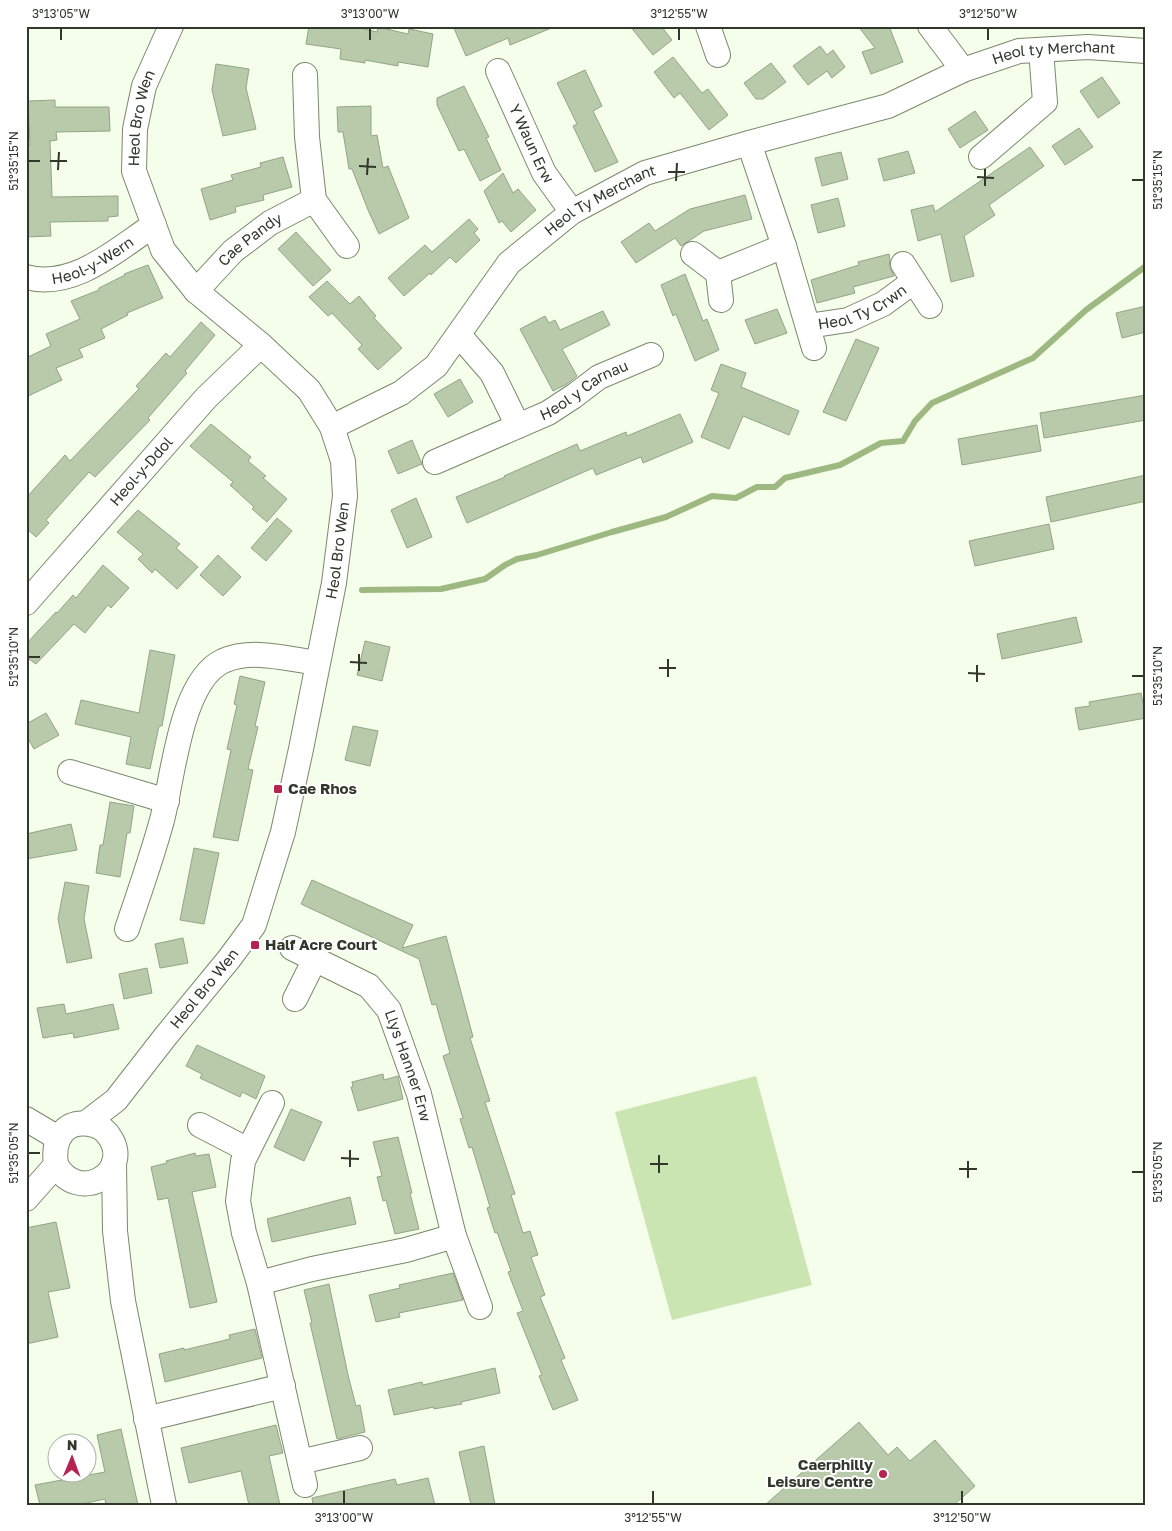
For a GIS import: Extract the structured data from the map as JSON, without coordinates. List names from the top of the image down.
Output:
{
  "streets": {
    "street": [
      "Heol ty Merchant",
      "Heol Bro Wen",
      "Y Waun Erw",
      "Heol Ty Merchant",
      "Cae Pandy",
      "Heol-y-Wern",
      "Heol Ty Crwn",
      "Heol y Carnau",
      "Heol-y-Ddol",
      "Llys Hanner Erw"
    ]
  },
  "crossings": [
    ["Heol ty Merchant", "Heol Ty Merchant"],
    ["Heol Bro Wen", "Heol Ty Merchant"],
    ["Heol Bro Wen", "Cae Pandy"],
    ["Heol Bro Wen", "Heol-y-Wern"],
    ["Heol Bro Wen", "Heol-y-Ddol"],
    ["Y Waun Erw", "Heol Ty Merchant"],
    ["Heol Ty Merchant", "Heol Ty Crwn"]
  ],
  "places": {
    "transit": ["Cae Rhos", "Half Acre Court"],
    "other": ["Caerphilly Leisure Centre"]
  },
  "north": "top",
  "coordinates": [
    "3°13'05\"W",
    "3°13'00\"W",
    "3°12'55\"W",
    "3°12'50\"W",
    "51°35'15\"N",
    "51°35'10\"N",
    "51°35'05\"N"
  ]
}
